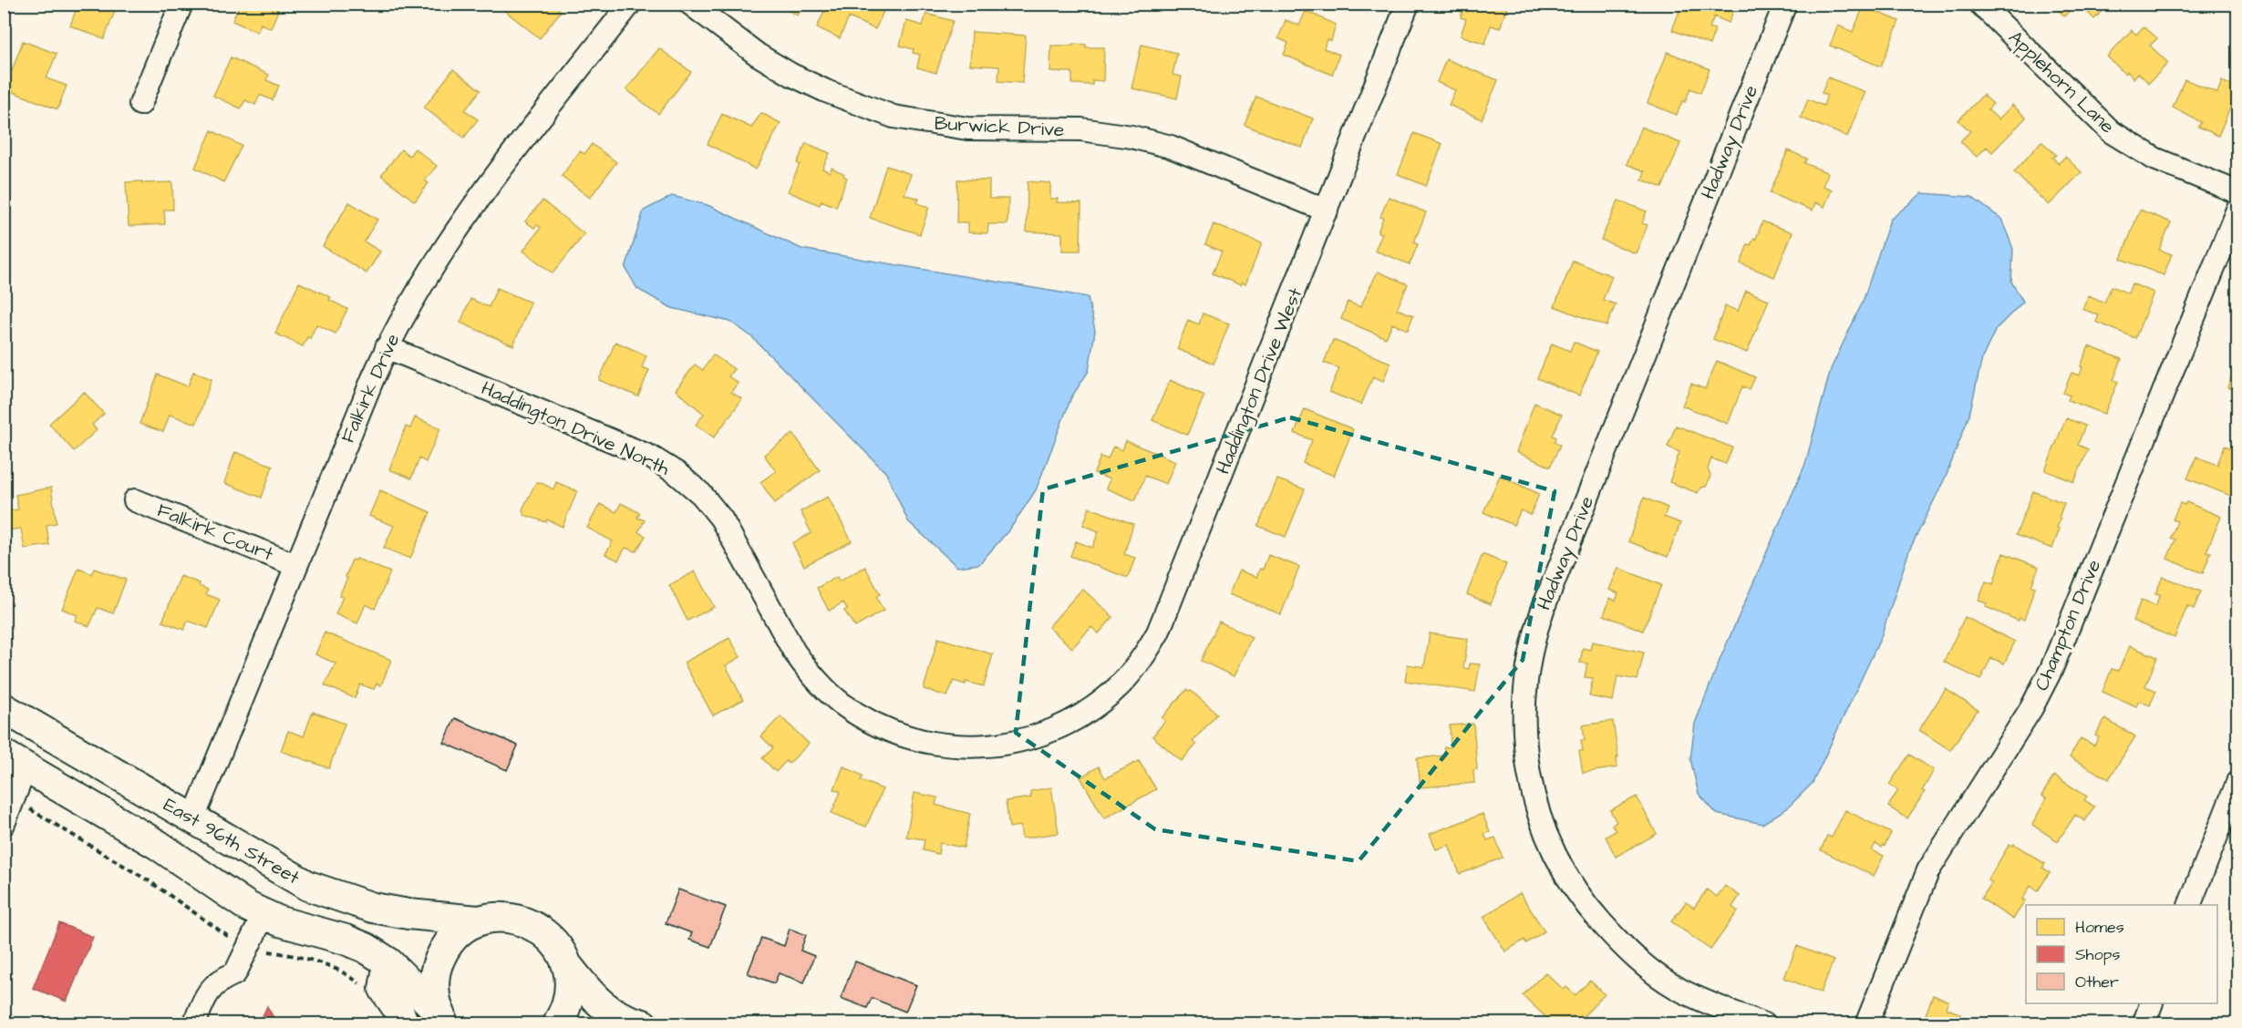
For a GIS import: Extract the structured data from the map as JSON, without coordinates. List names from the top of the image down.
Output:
{
  "streets": {
    "main road": ["East 96th Street"],
    "street": [
      "Applehorn Lane",
      "Burwick Drive",
      "Hadway Drive",
      "Haddington Drive West",
      "Falkirk Drive",
      "Haddington Drive North",
      "Falkirk Court",
      "Champton Drive"
    ]
  },
  "crossings": [
    ["Burwick Drive", "Haddington Drive West"],
    ["Haddington Drive West", "Haddington Drive North"],
    ["Falkirk Drive", "Haddington Drive North"],
    ["Falkirk Drive", "Falkirk Court"],
    ["Falkirk Drive", "East 96th Street"]
  ],
  "legend": ["Homes", "Shops", "Other"]
}
